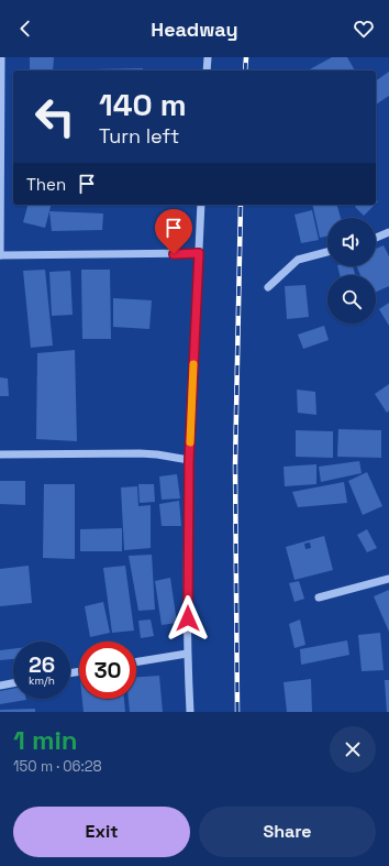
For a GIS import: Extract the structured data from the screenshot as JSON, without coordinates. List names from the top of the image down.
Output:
{
  "page": {
    "header": "Headway",
    "turn": ["140 m", "Turn left"],
    "then": "Then",
    "speed": "26 km/h",
    "limit": "30",
    "heading": ["1 min", "150 m · 06:28"],
    "buttons": ["Exit", "Share"]
  }
}
